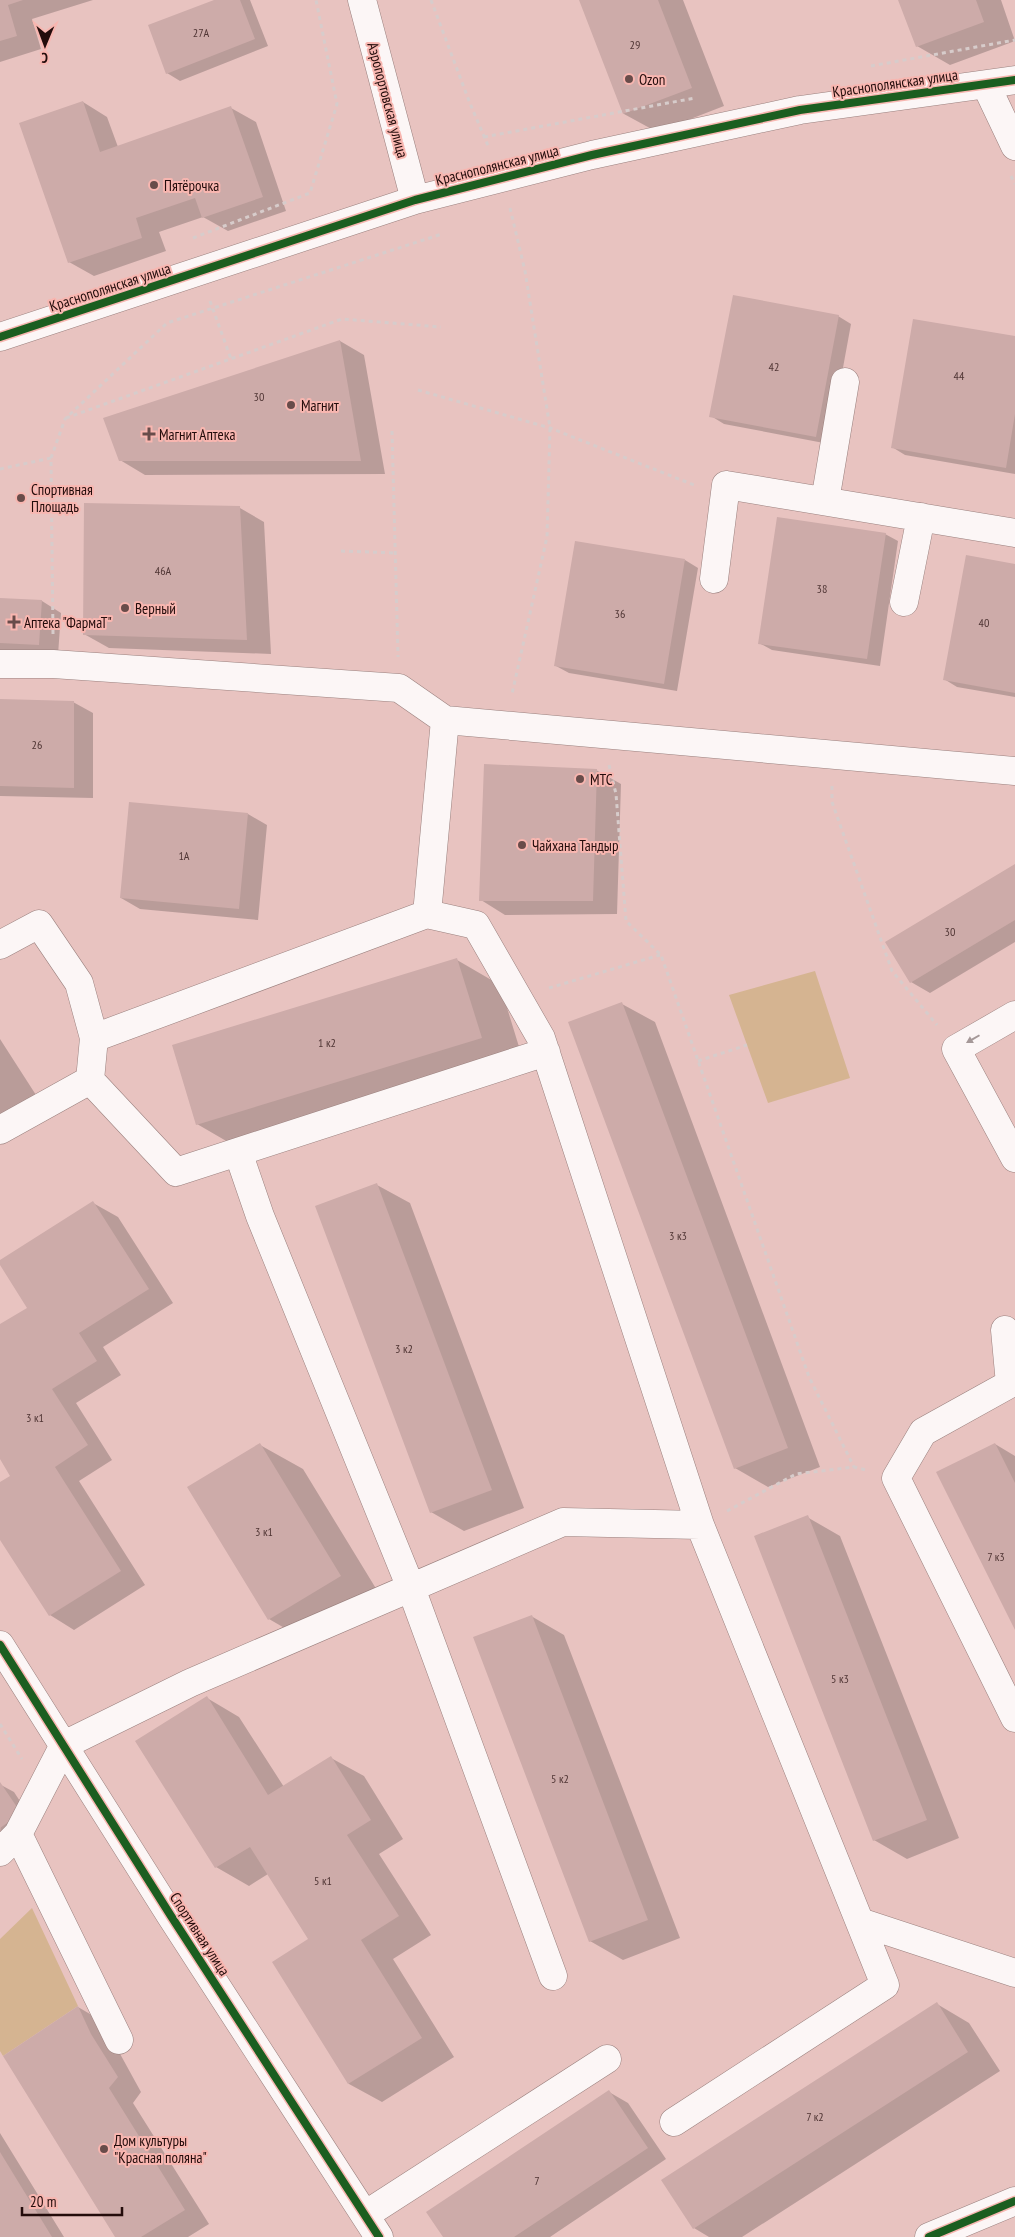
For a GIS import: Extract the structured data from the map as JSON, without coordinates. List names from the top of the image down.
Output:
{
  "streets": {
    "street": ["Краснополянская улица", "Аэропортовская улица", "Спортивная улица"]
  },
  "crossings": [
    ["Краснополянская улица", "Аэропортовская улица"]
  ],
  "places": {
    "other": [
      "Ozon",
      "Пятёрочка",
      "Магнит",
      "Спортивная Площадь",
      "Верный",
      "МТС",
      "Чайхана Тандыр",
      "Дом культуры \"Красная поляна\""
    ],
    "health": ["Магнит Аптека", "Аптека \"ФармаТ\""]
  },
  "house_numbers": [
    "27А",
    "29",
    "42",
    "44",
    "30",
    "46А",
    "38",
    "36",
    "40",
    "26",
    "1А",
    "30",
    "1 к2",
    "3 к3",
    "3 к2",
    "3 к1",
    "3 к1",
    "7 к3",
    "5 к3",
    "5 к2",
    "5 к1",
    "7 к2",
    "7"
  ],
  "scale_bar": "20 m",
  "north": "bottom"
}
